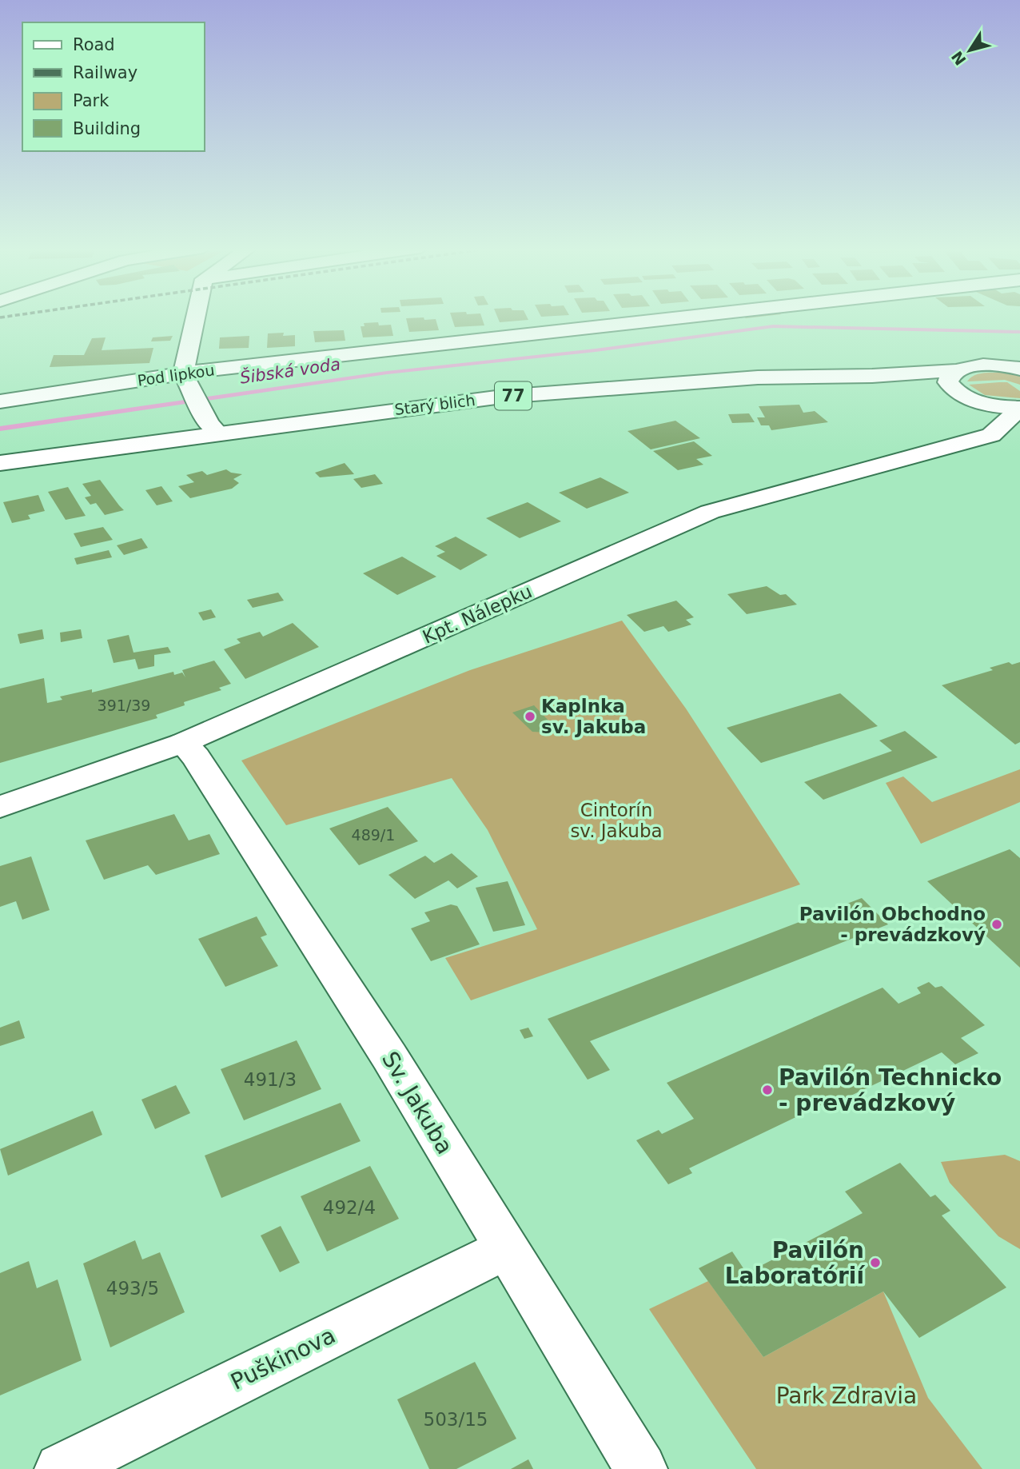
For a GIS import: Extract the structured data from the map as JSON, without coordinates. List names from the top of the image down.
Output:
{
  "streets": {
    "street": [
      "Pod lipkou",
      "77",
      "Starý blich",
      "Kpt. Nálepku",
      "Sv. Jakuba",
      "Puškinova"
    ]
  },
  "crossings": [
    ["77", "Starý blich"],
    ["77", "Kpt. Nálepku"],
    ["Kpt. Nálepku", "Sv. Jakuba"],
    ["Sv. Jakuba", "Puškinova"]
  ],
  "water": ["Šibská voda"],
  "parks": ["Cintorín sv. Jakuba", "Park Zdravia"],
  "places": [
    "Kaplnka sv. Jakuba",
    "Pavilón Obchodno - prevádzkový",
    "Pavilón Technicko - prevádzkový",
    "Pavilón Laboratórií"
  ],
  "house_numbers": [
    "391/39",
    "489/1",
    "491/3",
    "492/4",
    "493/5",
    "503/15"
  ],
  "legend": [
    "Road",
    "Railway",
    "Park",
    "Building"
  ],
  "north": "bottom left"
}
